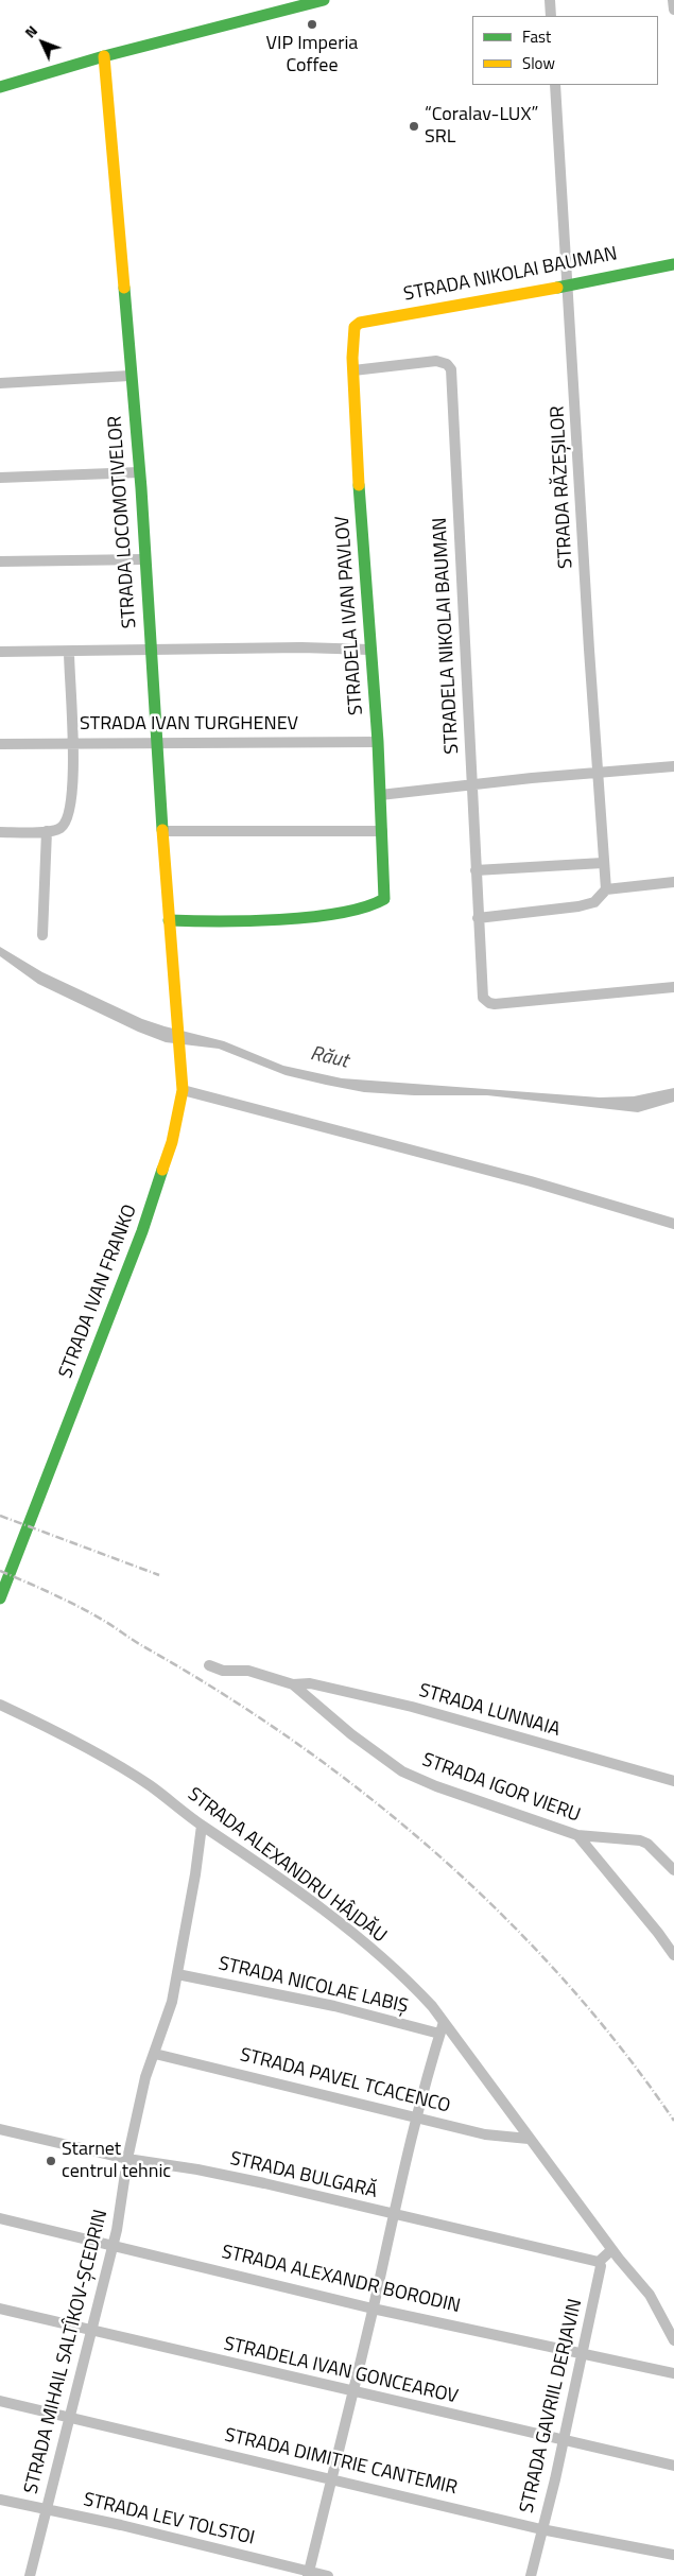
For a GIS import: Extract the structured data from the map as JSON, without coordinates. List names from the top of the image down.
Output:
{
  "streets": {
    "main road": [
      "STRADA NIKOLAI BAUMAN",
      "STRADA LOCOMOTIVELOR",
      "STRADELA IVAN PAVLOV",
      "STRADA IVAN FRANKO"
    ],
    "street": [
      "STRADA RĂZEȘILOR",
      "STRADELA NIKOLAI BAUMAN",
      "STRADA IVAN TURGHENEV",
      "STRADA LUNNAIA",
      "STRADA IGOR VIERU",
      "STRADA ALEXANDRU HÂJDĂU",
      "STRADA NICOLAE LABIȘ",
      "STRADA PAVEL TCACENCO",
      "STRADA BULGARĂ",
      "STRADA ALEXANDR BORODIN",
      "STRADA MIHAIL SALTÎKOV-ȘCEDRIN",
      "STRADELA IVAN GONCEAROV",
      "STRADA GAVRIIL DERJAVIN",
      "STRADA DIMITRIE CANTEMIR",
      "STRADA LEV TOLSTOI"
    ]
  },
  "crossings": [
    ["STRADA NIKOLAI BAUMAN", "STRADA RĂZEȘILOR"],
    ["STRADA NIKOLAI BAUMAN", "STRADELA IVAN PAVLOV"],
    ["STRADA LOCOMOTIVELOR", "STRADELA IVAN PAVLOV"],
    ["STRADA LOCOMOTIVELOR", "STRADA IVAN TURGHENEV"],
    ["STRADA LOCOMOTIVELOR", "STRADA IVAN FRANKO"],
    ["STRADELA IVAN PAVLOV", "STRADELA NIKOLAI BAUMAN"],
    ["STRADELA IVAN PAVLOV", "STRADA IVAN TURGHENEV"],
    ["STRADA LUNNAIA", "STRADA IGOR VIERU"],
    ["STRADA ALEXANDRU HÂJDĂU", "STRADA PAVEL TCACENCO"],
    ["STRADA ALEXANDRU HÂJDĂU", "STRADA MIHAIL SALTÎKOV-ȘCEDRIN"],
    ["STRADA NICOLAE LABIȘ", "STRADA MIHAIL SALTÎKOV-ȘCEDRIN"],
    ["STRADA PAVEL TCACENCO", "STRADA MIHAIL SALTÎKOV-ȘCEDRIN"],
    ["STRADA BULGARĂ", "STRADA MIHAIL SALTÎKOV-ȘCEDRIN"],
    ["STRADA BULGARĂ", "STRADA GAVRIIL DERJAVIN"],
    ["STRADA ALEXANDR BORODIN", "STRADA MIHAIL SALTÎKOV-ȘCEDRIN"],
    ["STRADA ALEXANDR BORODIN", "STRADA GAVRIIL DERJAVIN"],
    ["STRADA MIHAIL SALTÎKOV-ȘCEDRIN", "STRADELA IVAN GONCEAROV"],
    ["STRADA MIHAIL SALTÎKOV-ȘCEDRIN", "STRADA DIMITRIE CANTEMIR"],
    ["STRADA MIHAIL SALTÎKOV-ȘCEDRIN", "STRADA LEV TOLSTOI"],
    ["STRADELA IVAN GONCEAROV", "STRADA GAVRIIL DERJAVIN"],
    ["STRADA GAVRIIL DERJAVIN", "STRADA DIMITRIE CANTEMIR"]
  ],
  "water": ["Răut"],
  "places": ["VIP Imperia Coffee", "“Coralav-LUX” SRL", "Starnet centrul tehnic"],
  "legend": ["Fast", "Slow"],
  "north": "top left"
}
